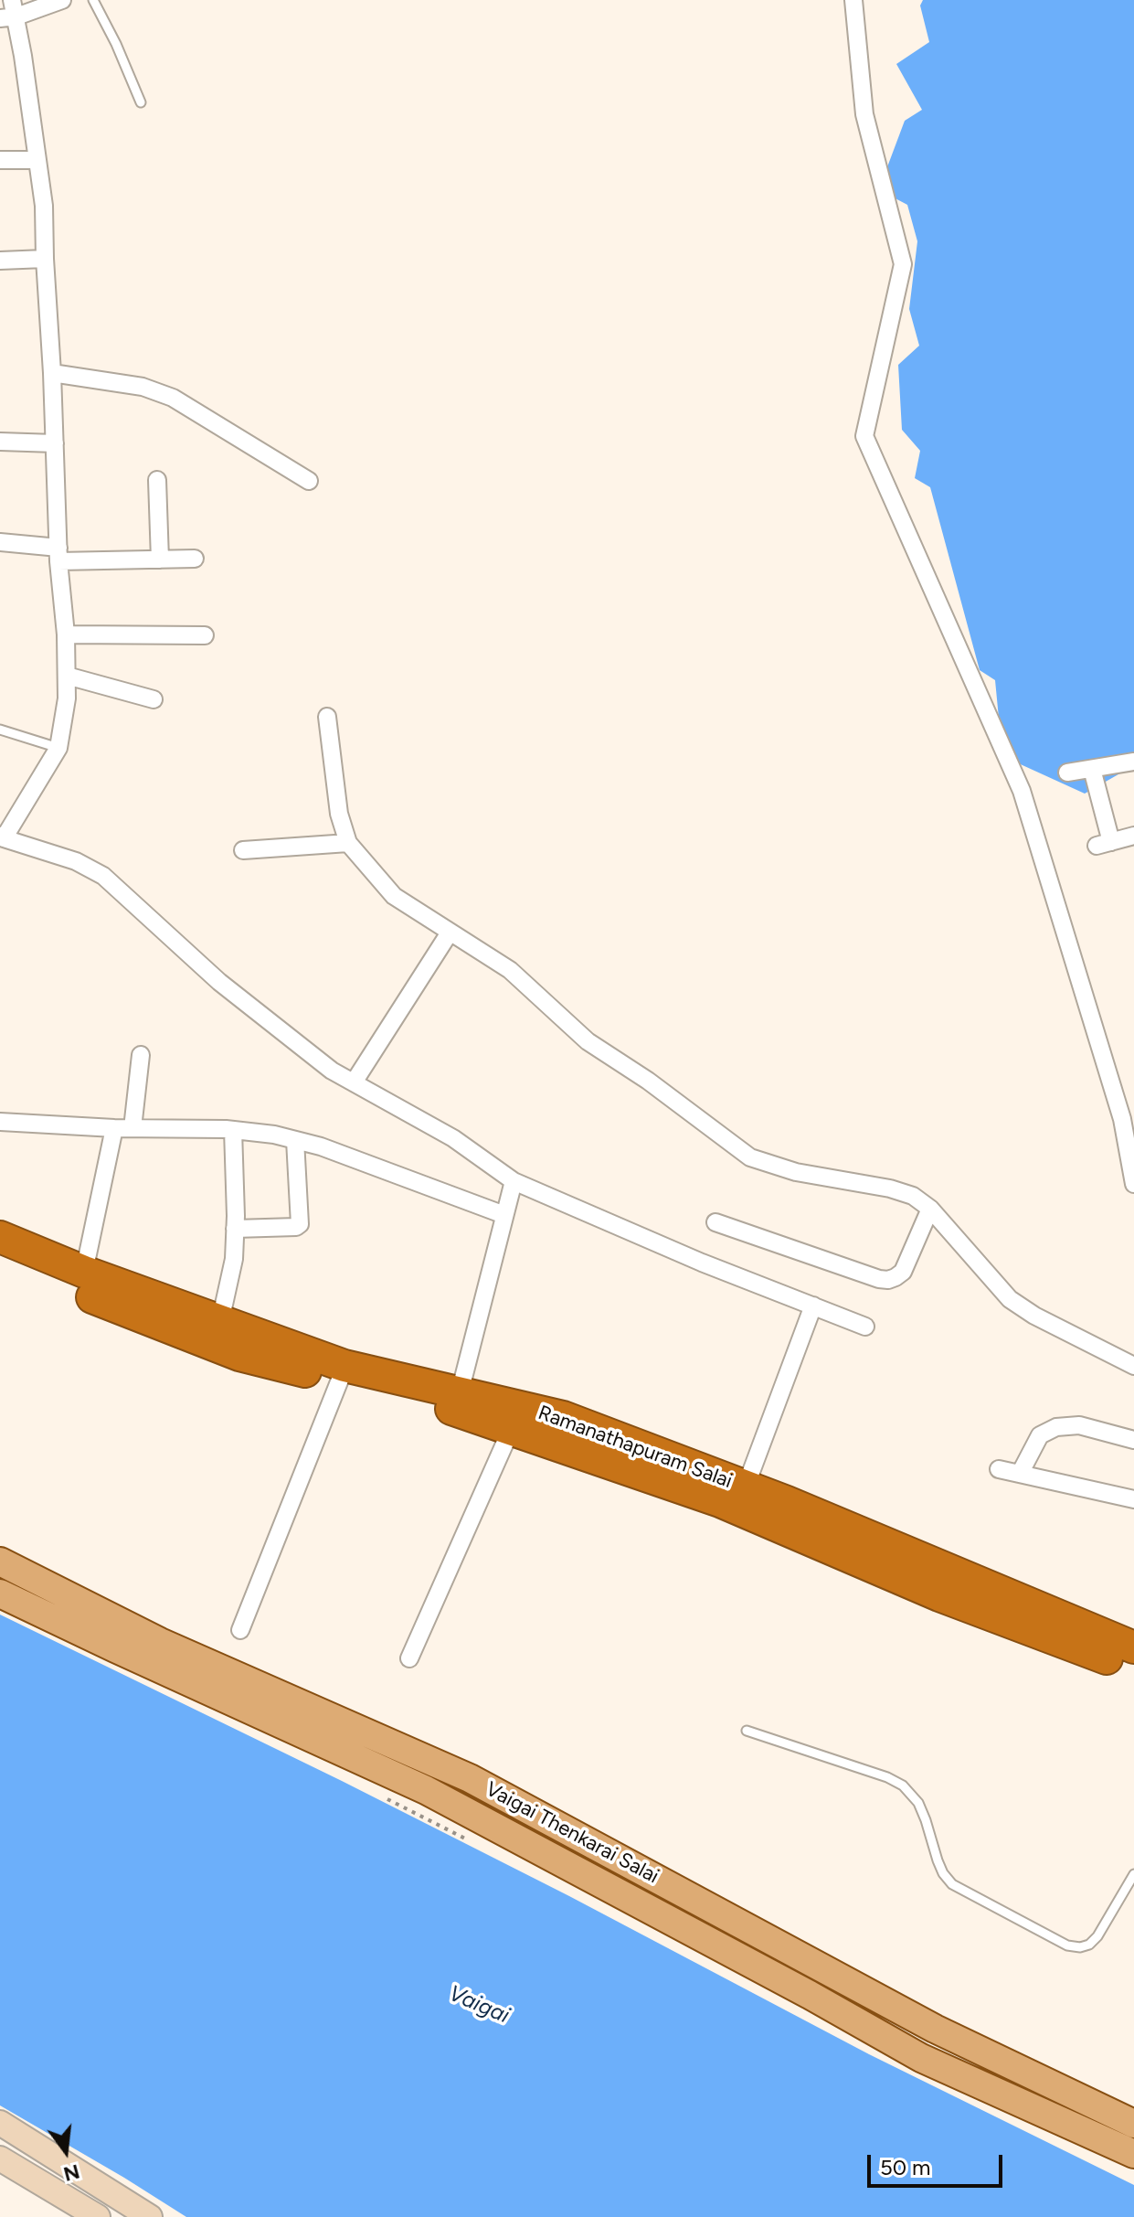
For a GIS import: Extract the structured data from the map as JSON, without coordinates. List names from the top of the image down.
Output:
{
  "streets": {
    "highway": ["Ramanathapuram Salai"],
    "main road": ["Vaigai Thenkarai Salai"]
  },
  "water": ["Vaigai"],
  "scale_bar": "50 m",
  "north": "bottom"
}
